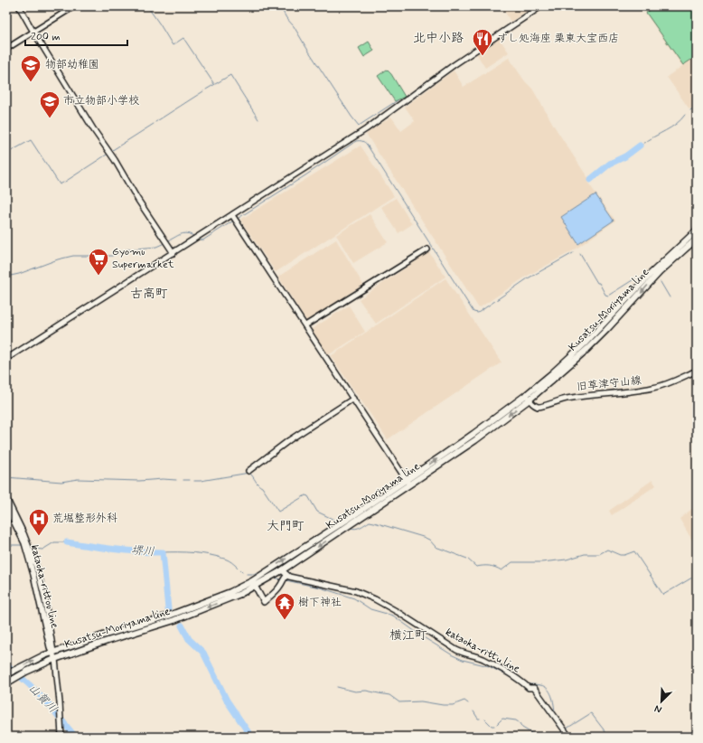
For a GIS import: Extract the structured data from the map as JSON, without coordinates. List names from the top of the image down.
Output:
{
  "streets": {
    "main road": ["Kusatsu-Moriyama line"],
    "street": ["旧草津守山線", "kataoka-rittou line", "kataoka-rittu line"]
  },
  "crossings": [
    ["Kusatsu-Moriyama line", "旧草津守山線"],
    ["Kusatsu-Moriyama line", "kataoka-rittou line"]
  ],
  "districts": [
    "北中小路",
    "古高町",
    "大門町",
    "横江町"
  ],
  "water": ["堺川", "山賀川"],
  "places": {
    "restaurant": ["すし処海座 栗東大宝西店"],
    "school or university": ["物部幼稚園", "市立物部小学校"],
    "supermarket": ["Gyomu Supermarket"],
    "hospital": ["荒堀整形外科"],
    "temple": ["樹下神社"]
  },
  "scale_bar": "200 m",
  "north": "bottom left"
}
